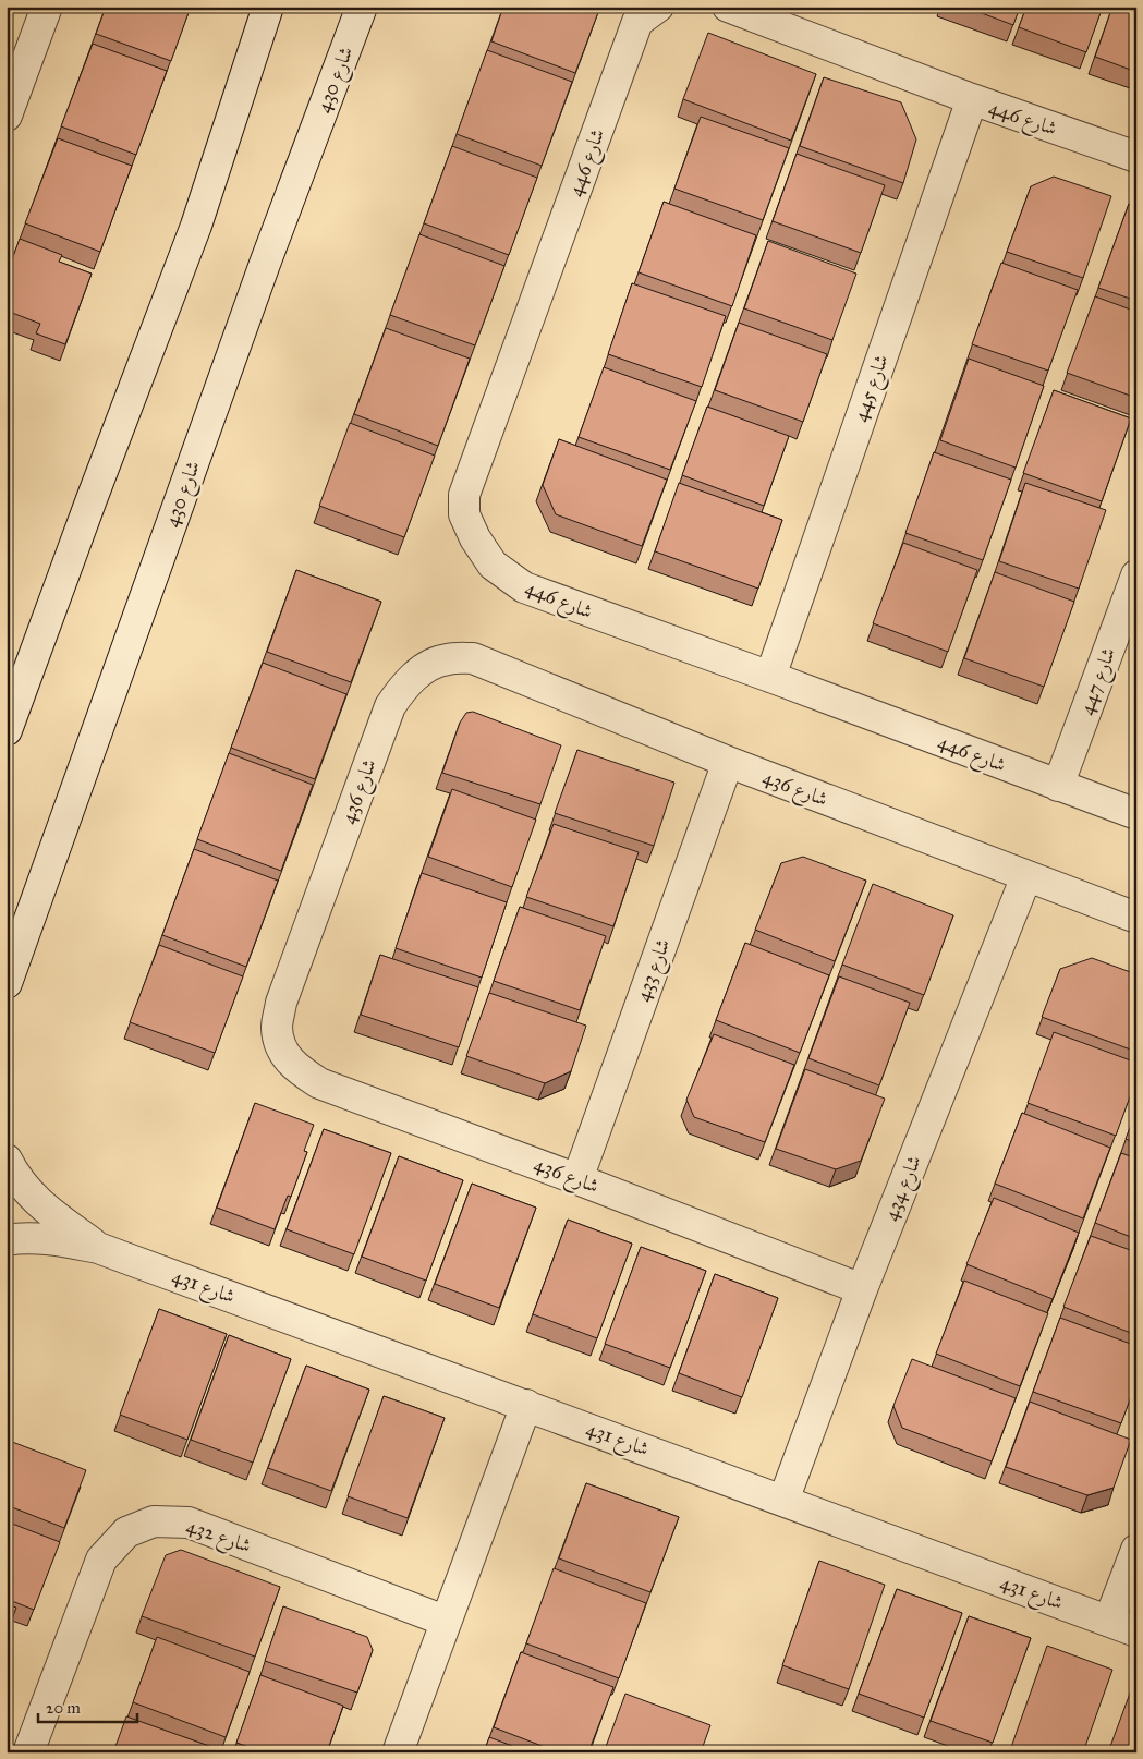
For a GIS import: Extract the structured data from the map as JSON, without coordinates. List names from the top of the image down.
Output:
{
  "streets": {
    "street": [
      "شارع 430",
      "شارع 446",
      "شارع 445",
      "شارع 447",
      "شارع 436",
      "شارع 433",
      "شارع 434",
      "شارع 431",
      "شارع 432"
    ]
  },
  "crossings": [
    ["شارع 446", "شارع 445"],
    ["شارع 446", "شارع 447"],
    ["شارع 436", "شارع 433"],
    ["شارع 436", "شارع 434"],
    ["شارع 434", "شارع 431"]
  ],
  "scale_bar": "20 m"
}
